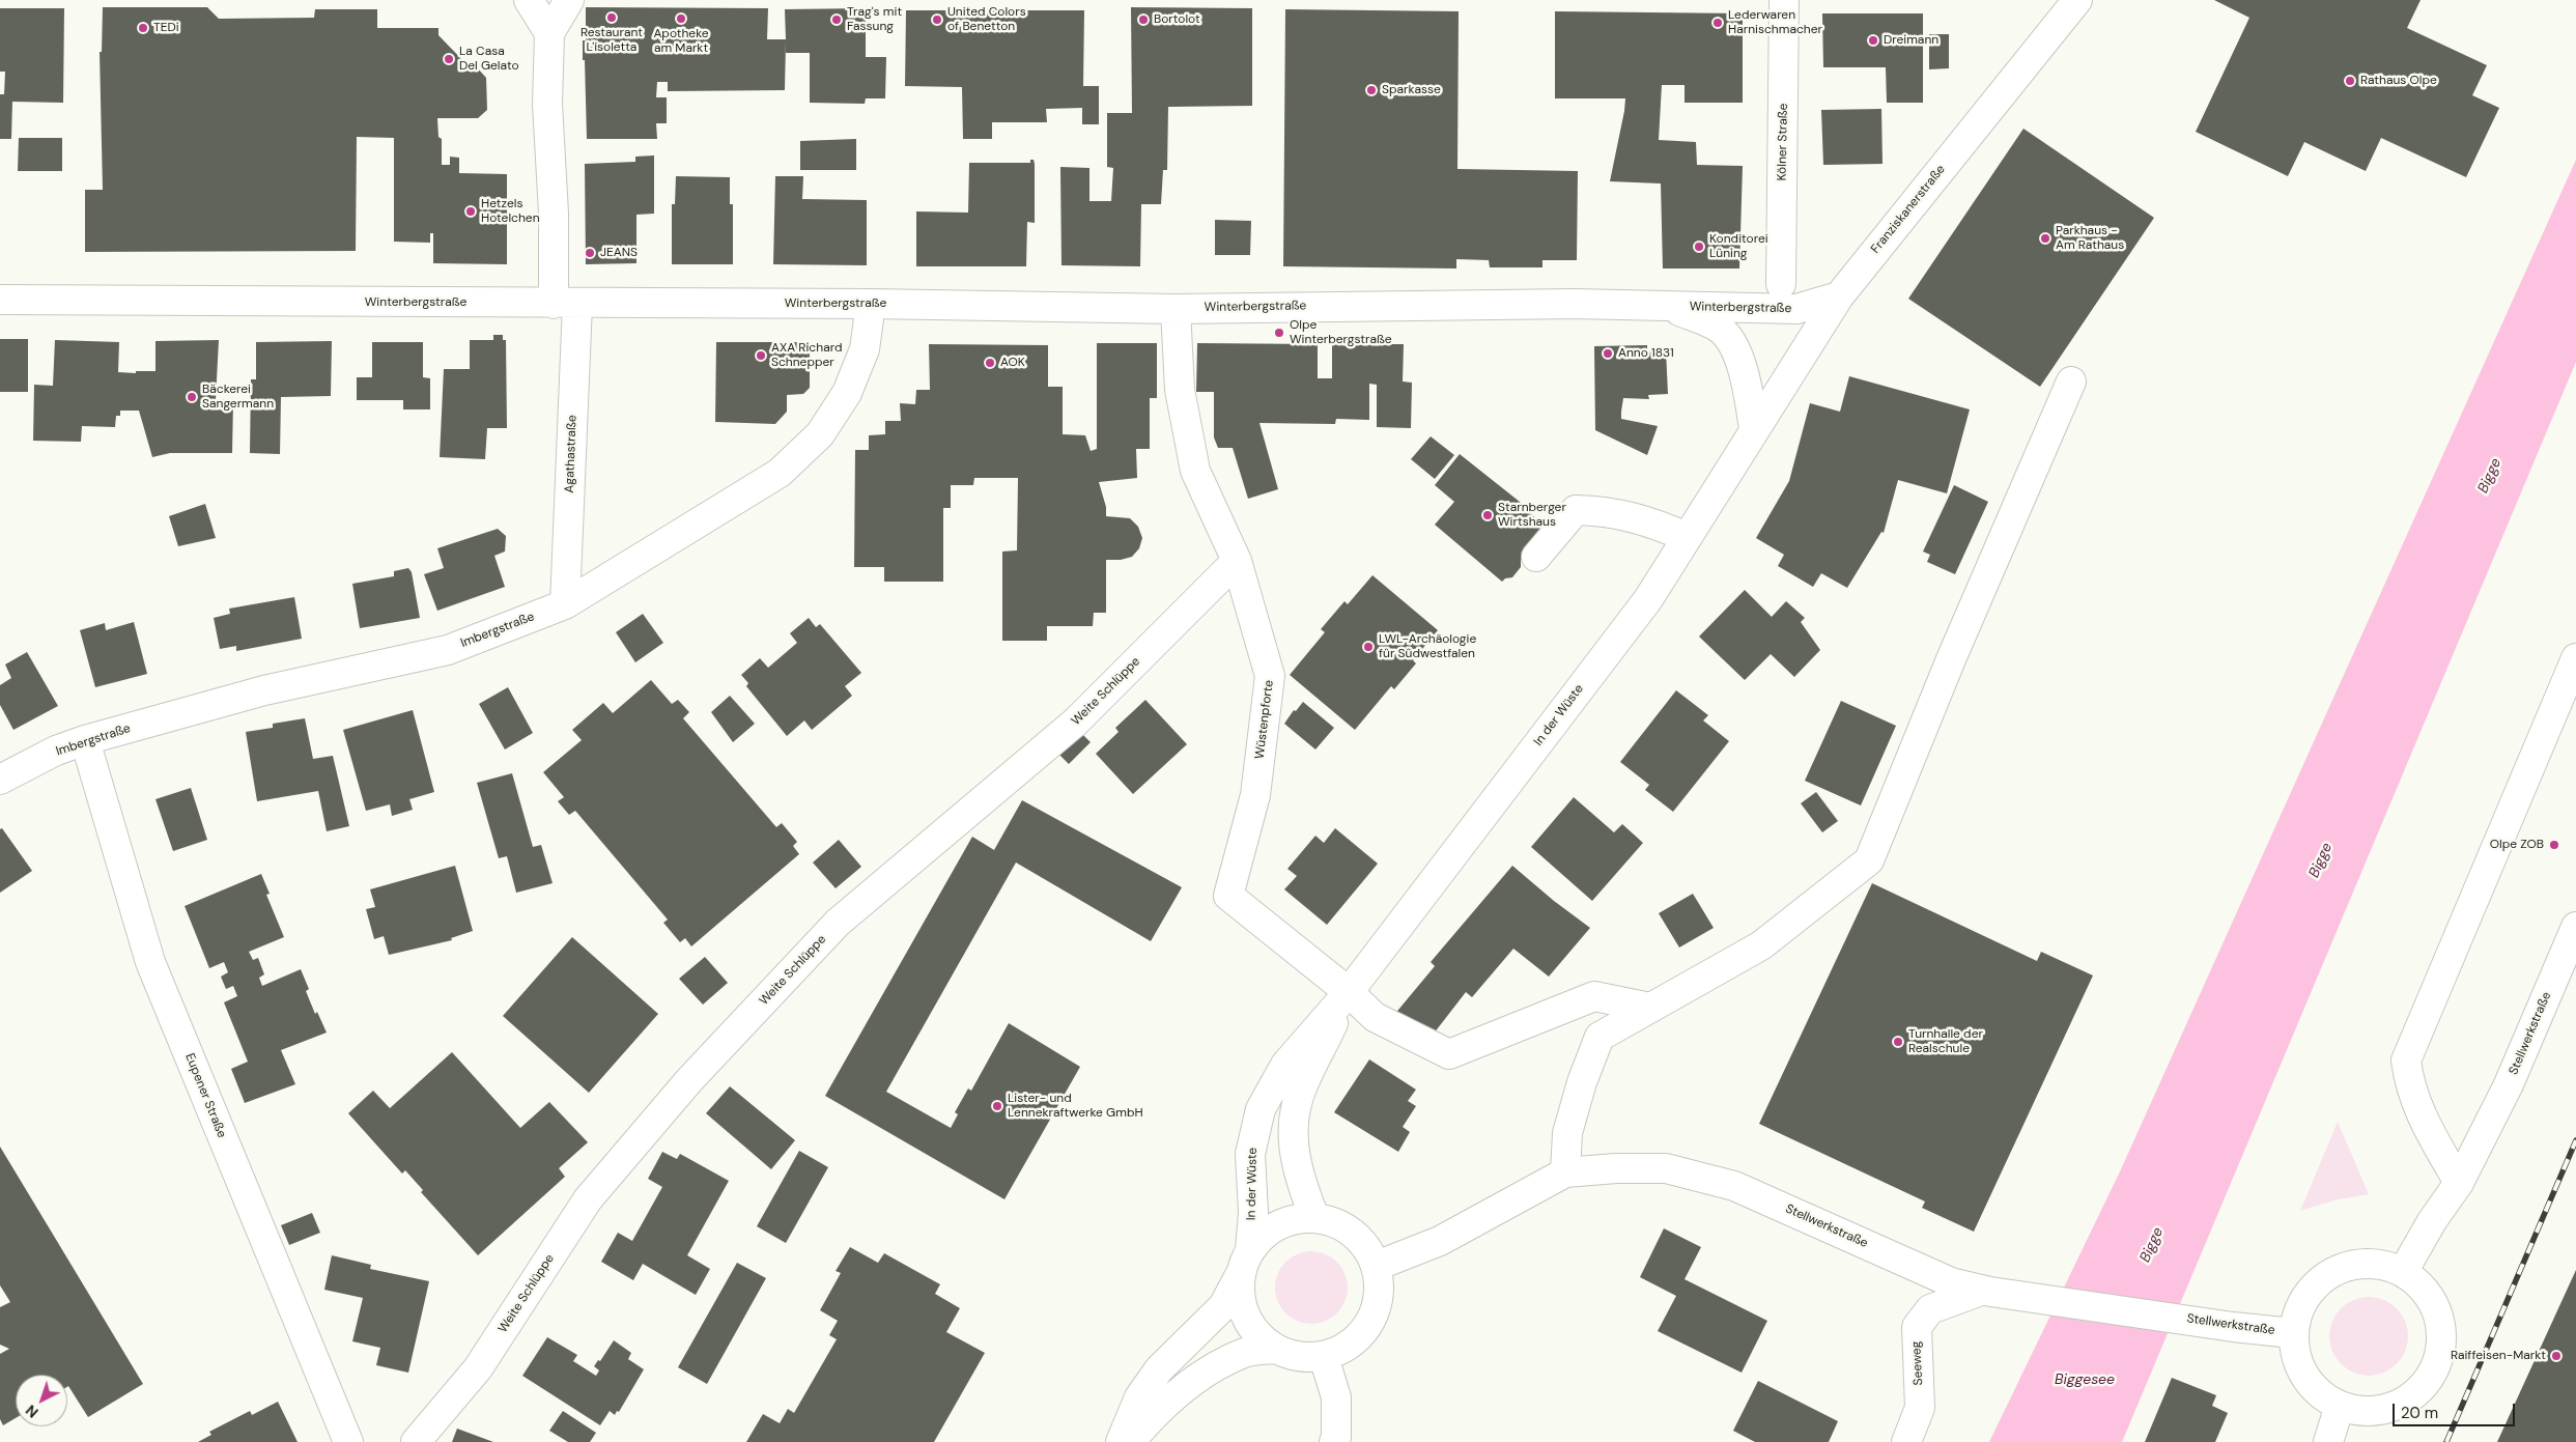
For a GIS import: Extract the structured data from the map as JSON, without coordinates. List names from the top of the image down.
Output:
{
  "streets": {
    "street": [
      "Kölner Straße",
      "Franziskanerstraße",
      "Winterbergstraße",
      "Agathastraße",
      "Imbergstraße",
      "Weite Schlüppe",
      "In der Wüste",
      "Wüstenpforte",
      "Stellwerkstraße",
      "Eupener Straße",
      "Seeweg"
    ]
  },
  "crossings": [
    ["Franziskanerstraße", "Winterbergstraße"],
    ["Franziskanerstraße", "In der Wüste"],
    ["Winterbergstraße", "Agathastraße"],
    ["Winterbergstraße", "Imbergstraße"],
    ["Winterbergstraße", "In der Wüste"],
    ["Winterbergstraße", "Wüstenpforte"],
    ["Agathastraße", "Imbergstraße"],
    ["Imbergstraße", "Eupener Straße"],
    ["Weite Schlüppe", "Wüstenpforte"],
    ["In der Wüste", "Wüstenpforte"],
    ["In der Wüste", "Stellwerkstraße"],
    ["Stellwerkstraße", "Seeweg"]
  ],
  "water": ["Bigge", "Biggesee"],
  "places": [
    "Restaurant L'isoletta",
    "Apotheke am Markt",
    "Trag's mit Fassung",
    "United Colors of Benetton",
    "Bortolot",
    "Lederwaren Harnischmacher",
    "TEDi",
    "Dreimann",
    "La Casa Del Gelato",
    "Rathaus Olpe",
    "Sparkasse",
    "Hetzels Hotelchen",
    "Parkhaus - Am Rathaus",
    "Konditorei Lüning",
    "JEANS",
    "Olpe Winterbergstraße",
    "Anno 1831",
    "AXA Richard Schnepper",
    "AOK",
    "Bäckerei Sangermann",
    "Starnberger Wirtshaus",
    "LWL-Archäologie für Südwestfalen",
    "Olpe ZOB",
    "Turnhalle der Realschule",
    "Lister- und Lennekraftwerke GmbH",
    "Raiffeisen-Markt"
  ],
  "scale_bar": "20 m",
  "north": "bottom left"
}
